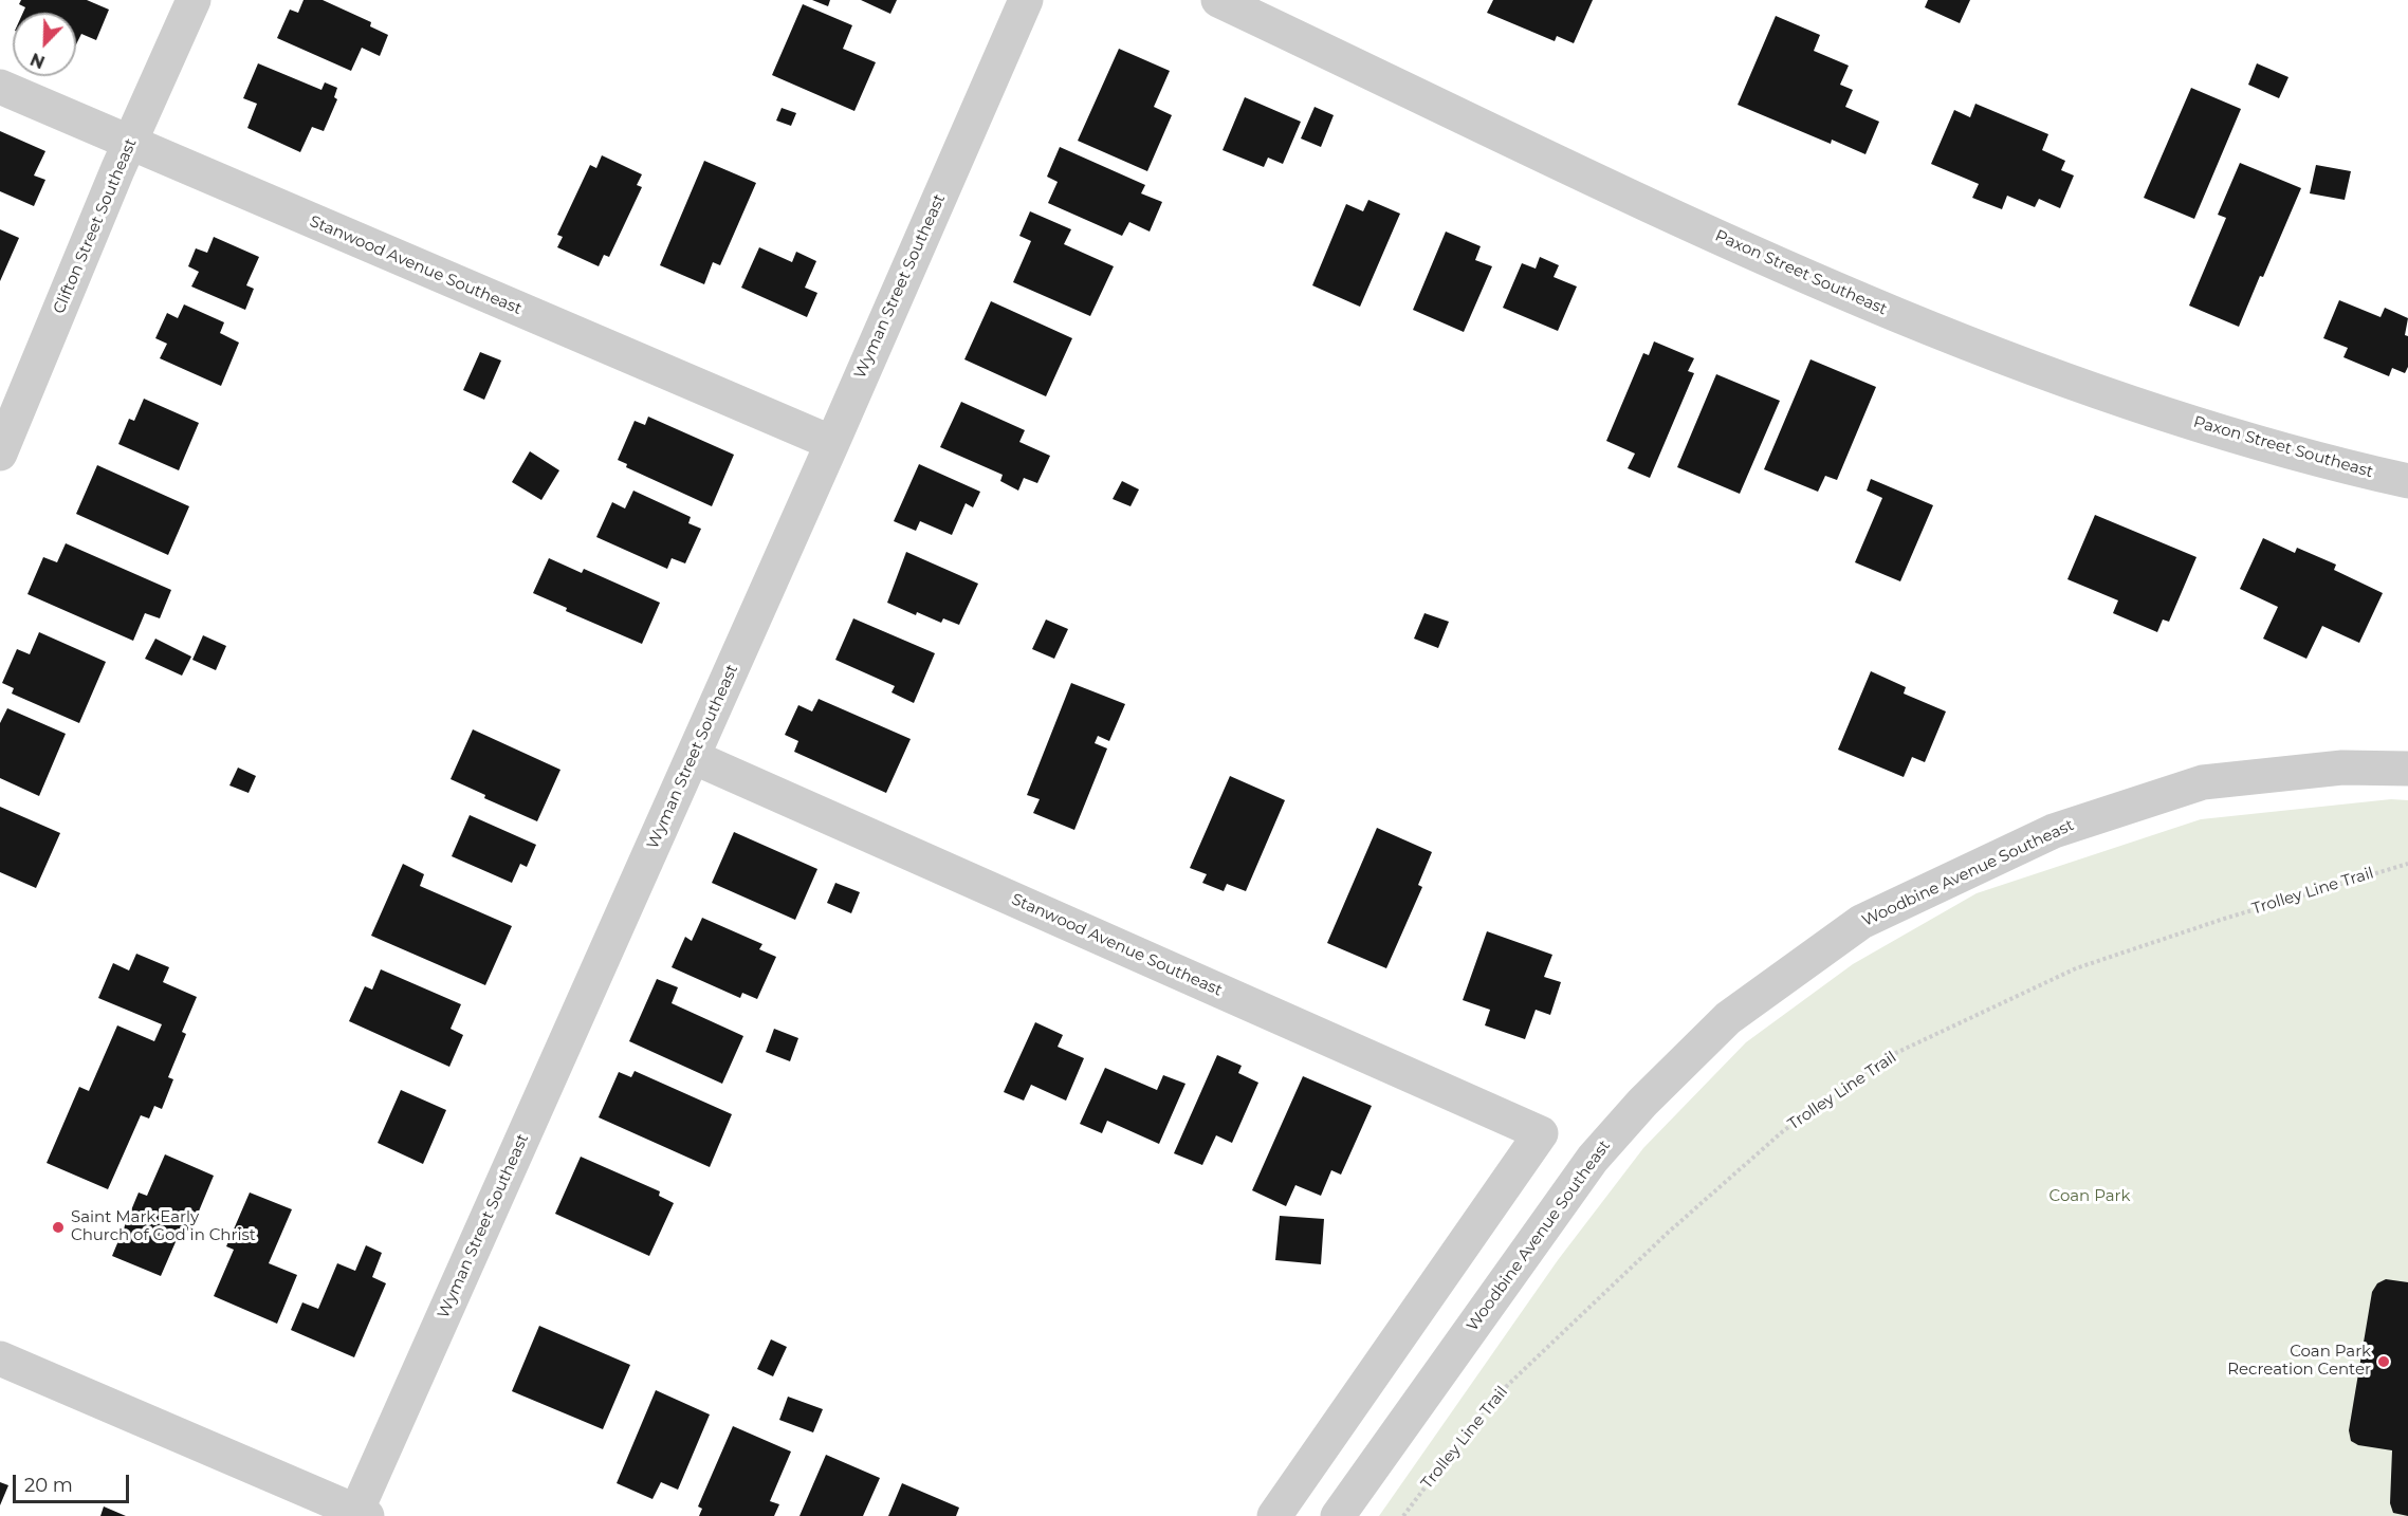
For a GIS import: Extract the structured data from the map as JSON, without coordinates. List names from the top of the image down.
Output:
{
  "streets": {
    "street": [
      "Clifton Street Southeast",
      "Stanwood Avenue Southeast",
      "Paxon Street Southeast",
      "Wyman Street Southeast",
      "Woodbine Avenue Southeast"
    ],
    "path": ["Trolley Line Trail"]
  },
  "crossings": [
    ["Clifton Street Southeast", "Stanwood Avenue Southeast"],
    ["Stanwood Avenue Southeast", "Wyman Street Southeast"]
  ],
  "parks": ["Coan Park"],
  "places": ["Saint Mark Early Church of God in Christ", "Coan Park Recreation Center"],
  "scale_bar": "20 m",
  "north": "bottom left"
}
